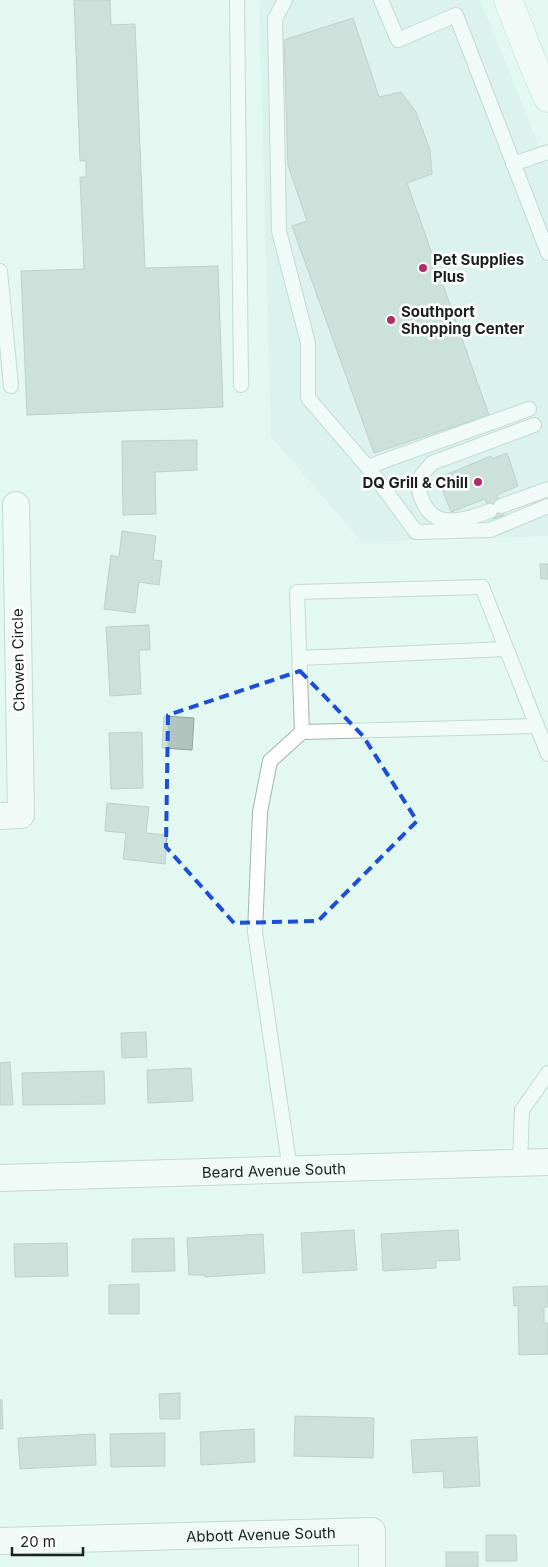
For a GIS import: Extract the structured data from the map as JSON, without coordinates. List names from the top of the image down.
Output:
{
  "streets": {
    "street": ["Chowen Circle", "Beard Avenue South", "Abbott Avenue South"]
  },
  "places": ["Pet Supplies Plus", "Southport Shopping Center", "DQ Grill & Chill"],
  "scale_bar": "20 m"
}
